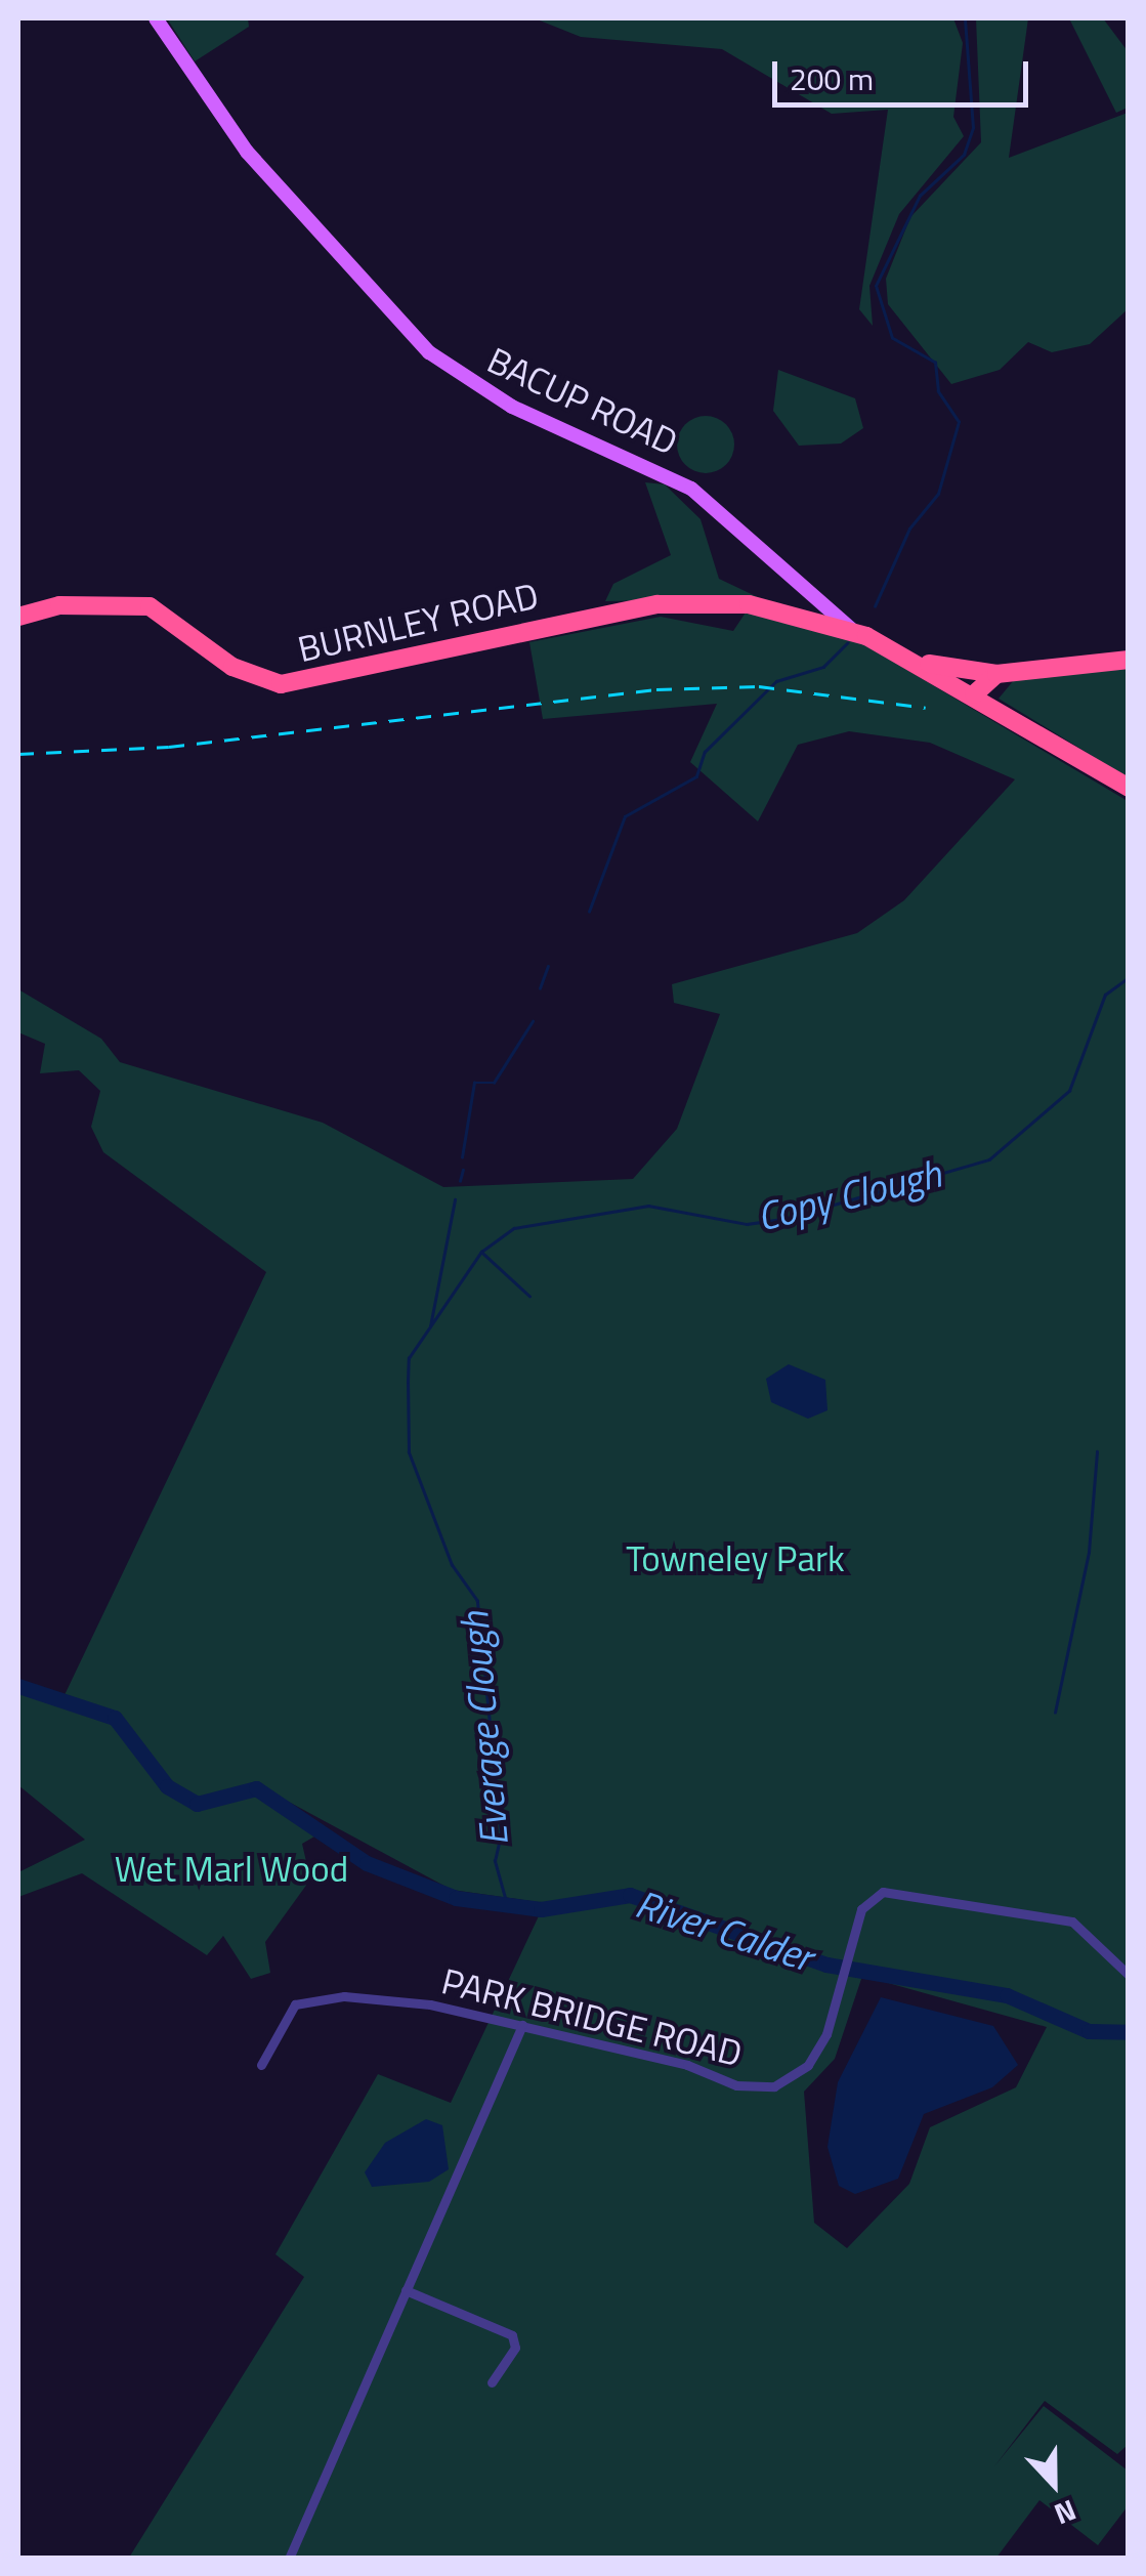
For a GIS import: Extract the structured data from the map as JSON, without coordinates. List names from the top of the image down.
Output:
{
  "streets": {
    "highway": ["BURNLEY ROAD"],
    "main road": ["BACUP ROAD"],
    "street": ["PARK BRIDGE ROAD"]
  },
  "crossings": [
    ["BACUP ROAD", "BURNLEY ROAD"]
  ],
  "water": ["Copy Clough", "Everage Clough", "River Calder"],
  "parks": ["Towneley Park", "Wet Marl Wood"],
  "scale_bar": "200 m",
  "north": "bottom"
}
